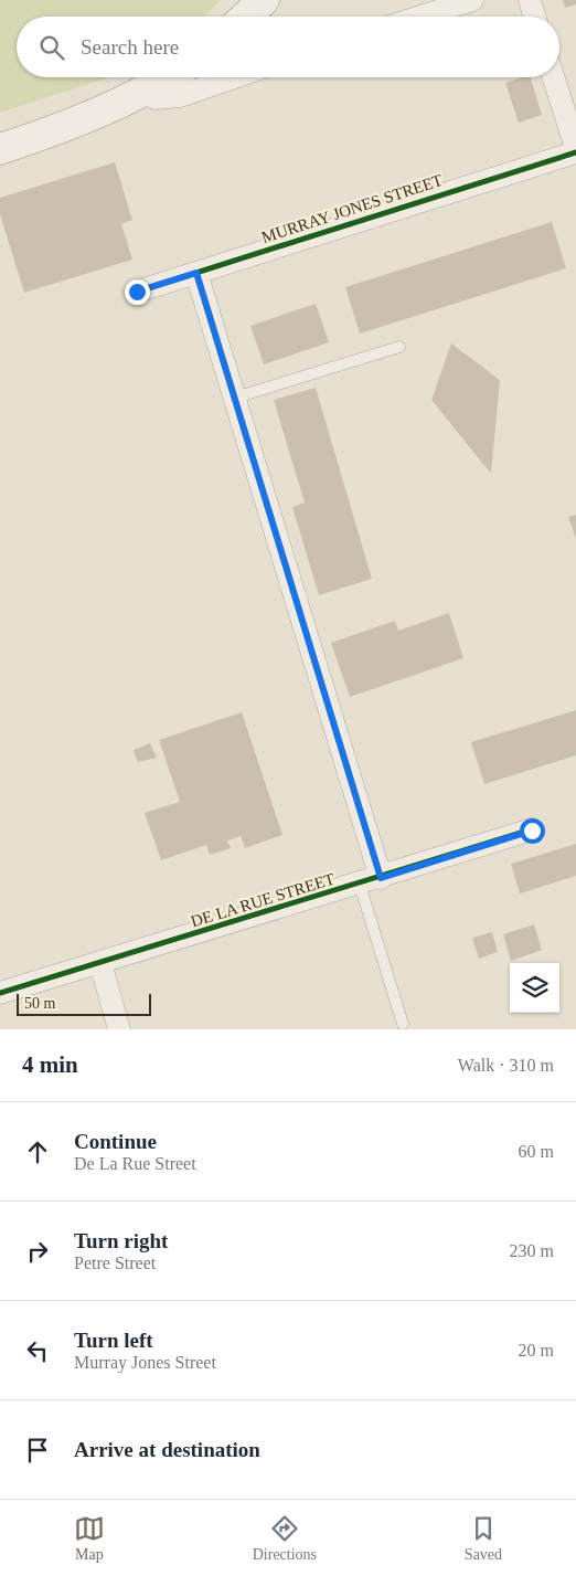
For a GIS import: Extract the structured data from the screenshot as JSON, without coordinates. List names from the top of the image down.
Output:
{
  "streets": {
    "street": ["MURRAY JONES STREET", "DE LA RUE STREET"]
  },
  "scale_bar": "50 m",
  "page": {
    "search": "Search here",
    "scale": "50 m",
    "heading": ["4 min", "Walk · 310 m"],
    "list": [
      ["Continue", "De La Rue Street", "60 m"],
      ["Turn right", "Petre Street", "230 m"],
      ["Turn left", "Murray Jones Street", "20 m"],
      "Arrive at destination"
    ],
    "nav": ["Map", "Directions", "Saved"]
  }
}
